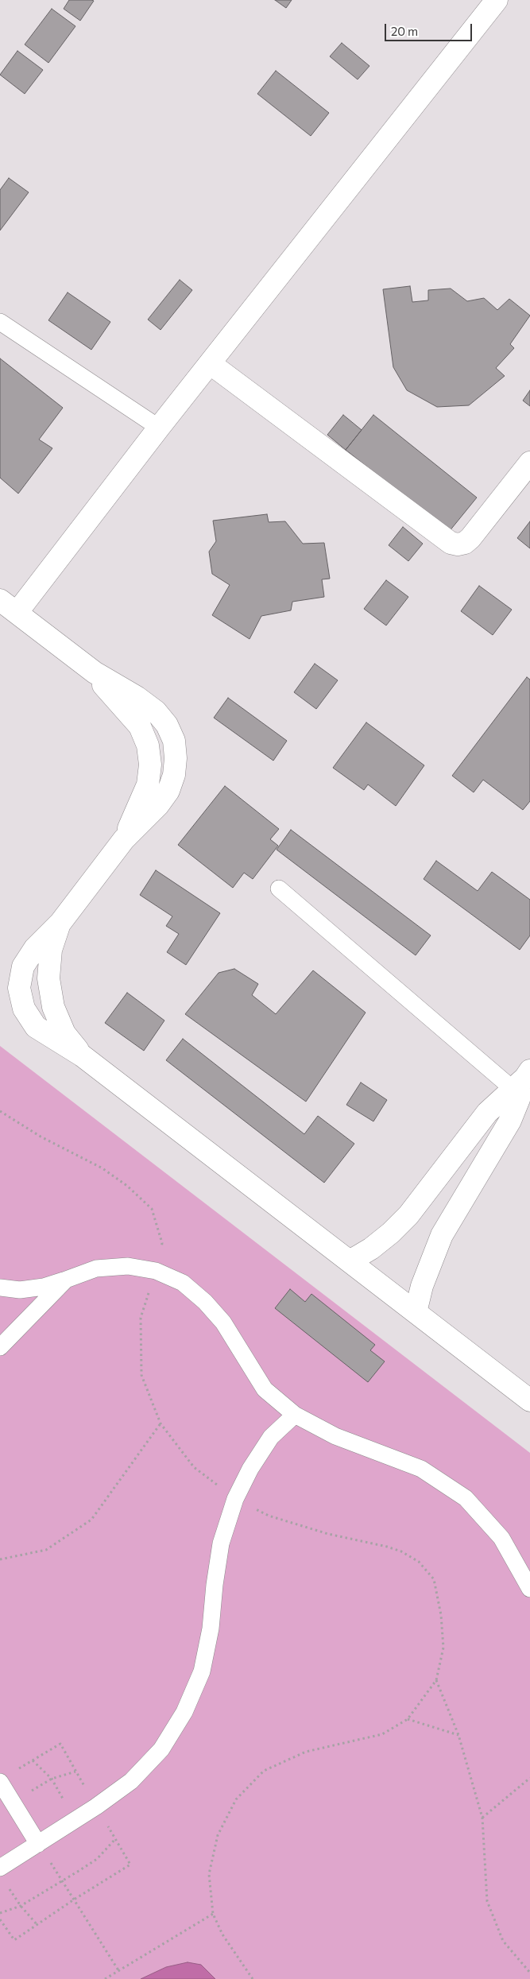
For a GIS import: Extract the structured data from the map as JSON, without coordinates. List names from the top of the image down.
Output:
{
  "scale_bar": "20 m"
}
